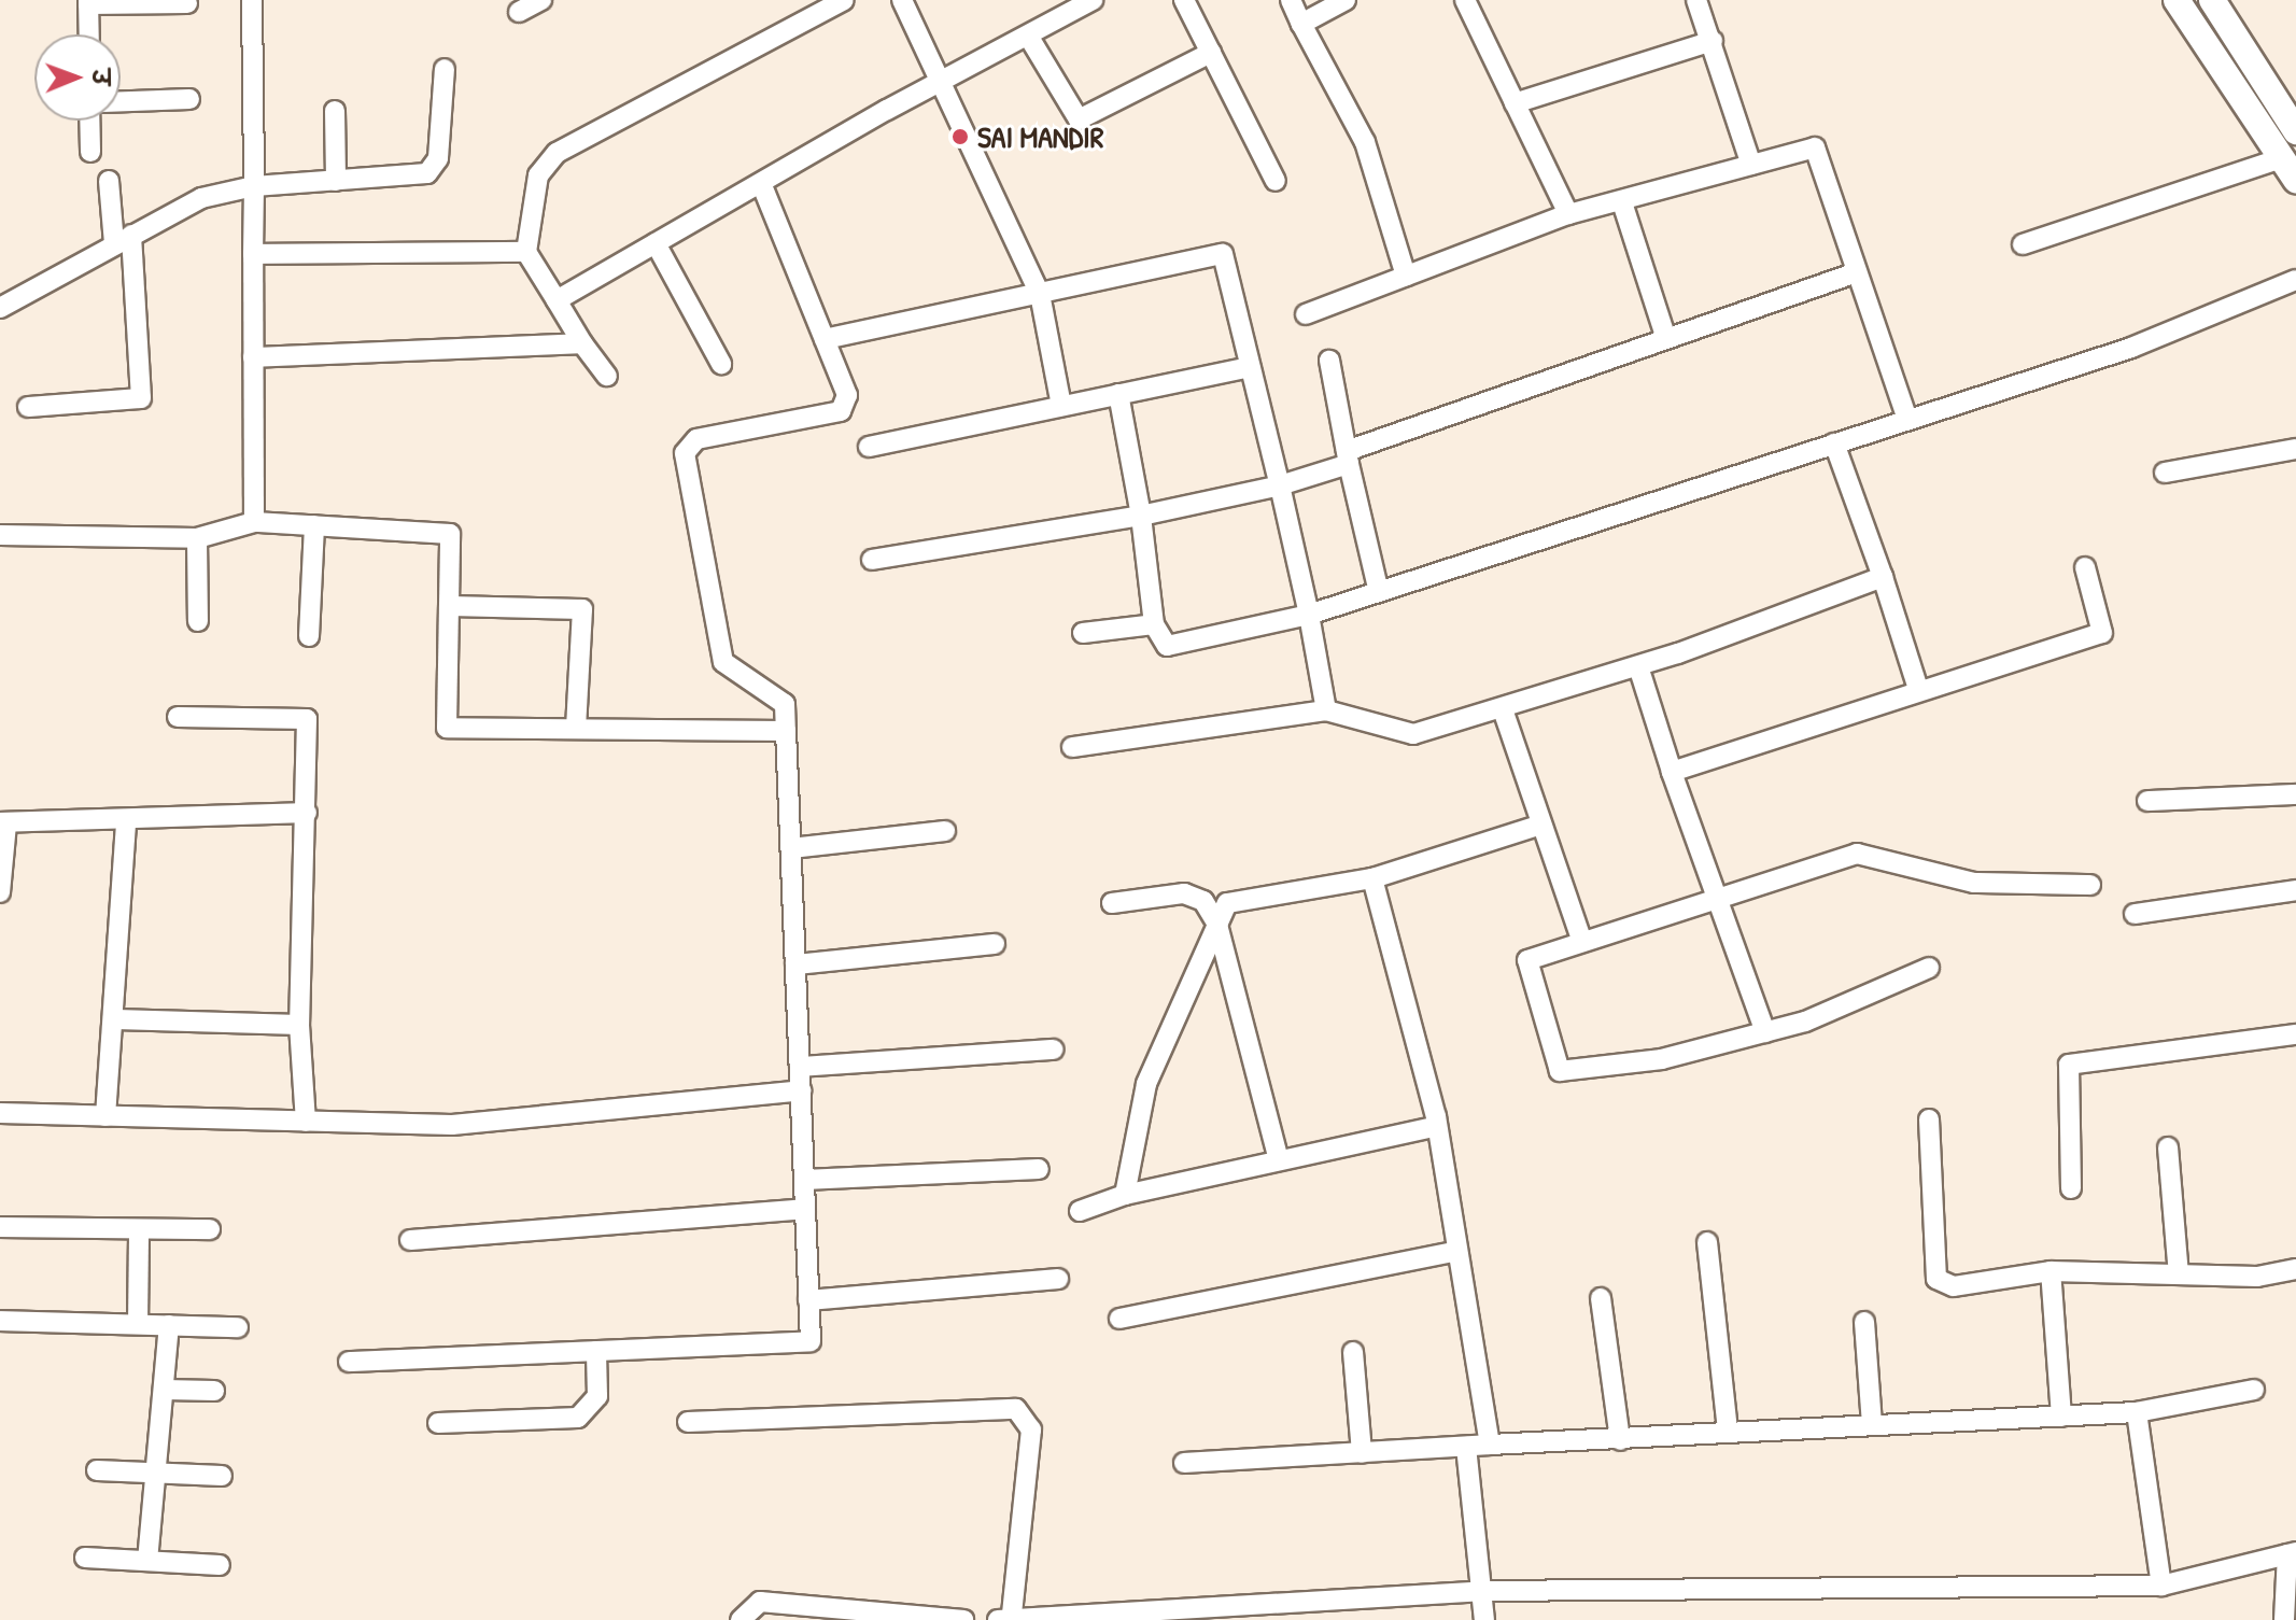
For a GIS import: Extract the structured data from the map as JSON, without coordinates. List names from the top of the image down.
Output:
{
  "places": ["SAI MANDIR"],
  "north": "right"
}
